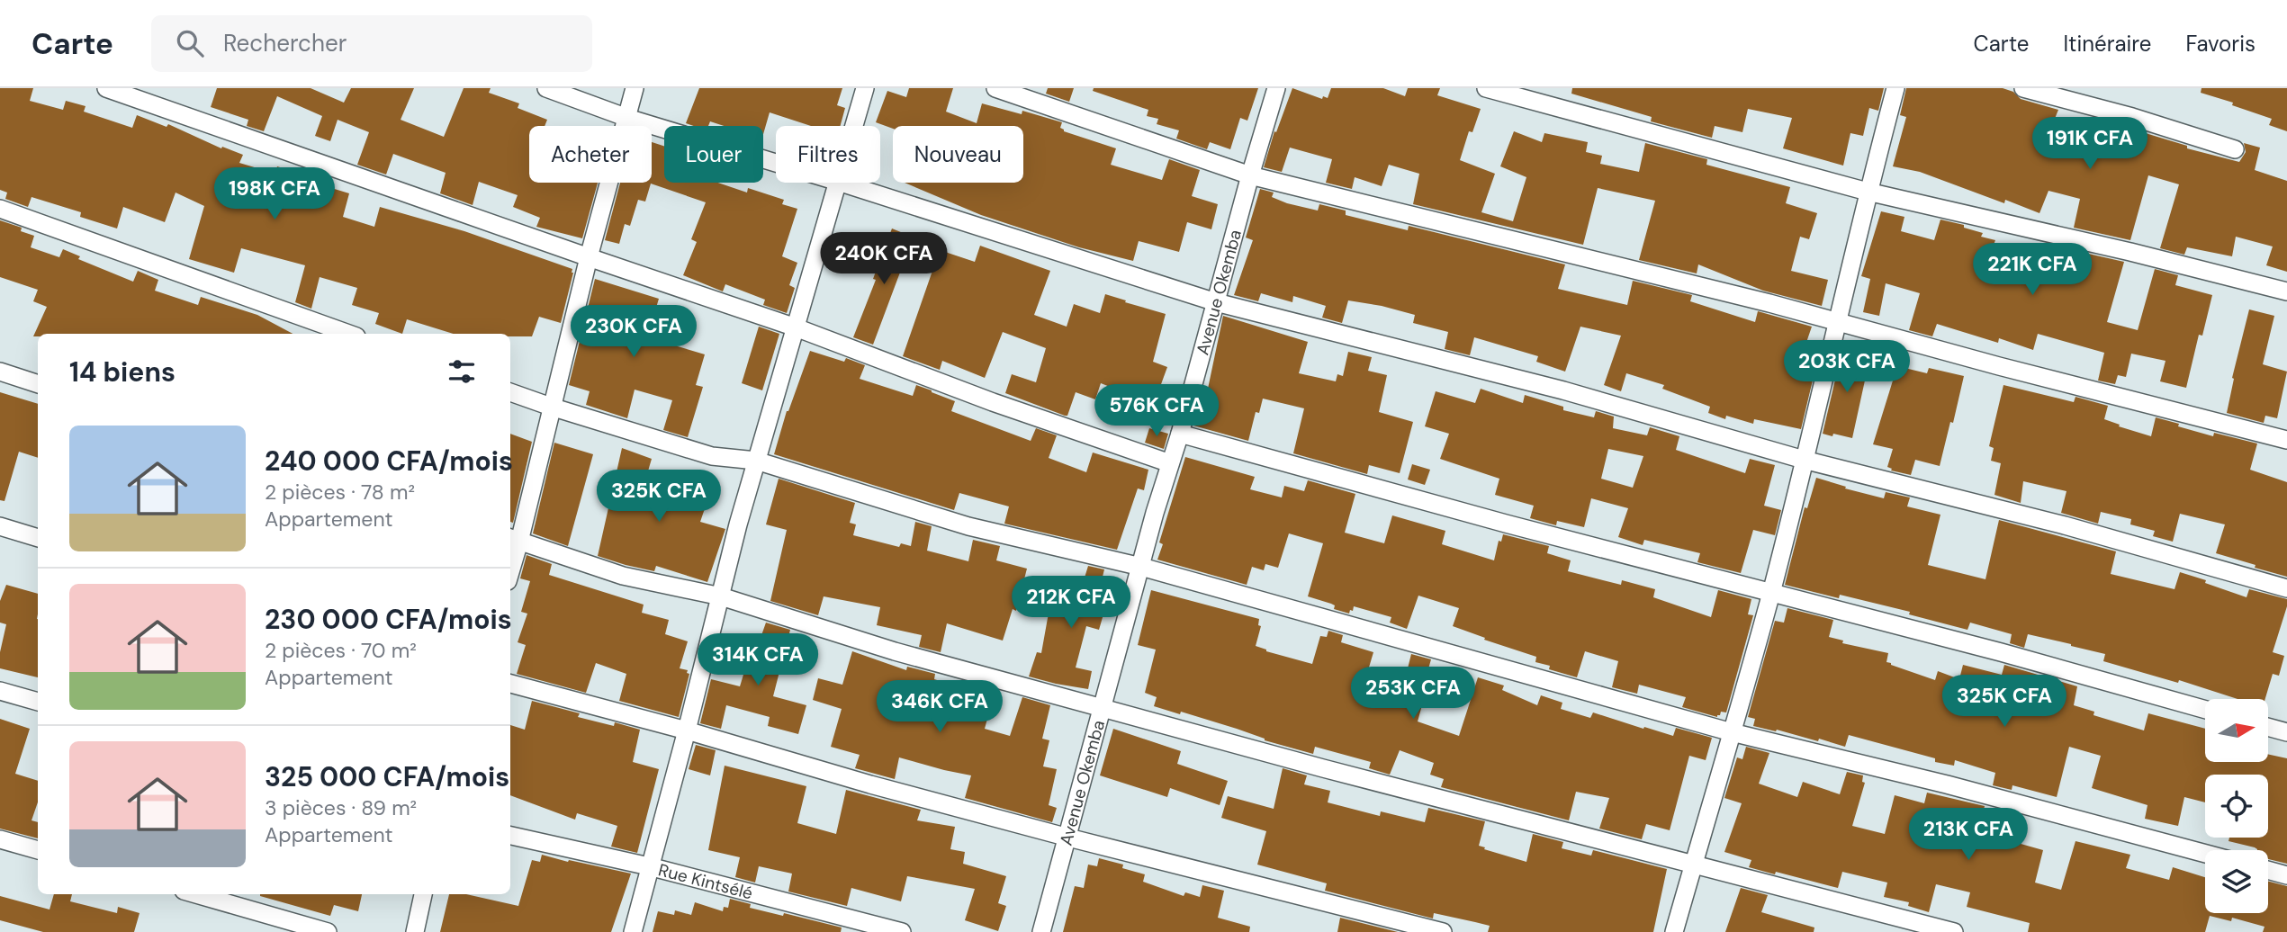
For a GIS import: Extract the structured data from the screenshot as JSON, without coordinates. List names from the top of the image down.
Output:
{
  "streets": {
    "street": ["Avenue Okemba", "Rue Kintsélé"]
  },
  "north": "right",
  "page": {
    "header": "Carte",
    "search": "Rechercher",
    "nav": ["Carte", "Itinéraire", "Favoris"],
    "price": [
      "191K CFA",
      "198K CFA",
      "240K CFA",
      "221K CFA",
      "230K CFA",
      "203K CFA",
      "576K CFA",
      "325K CFA",
      "212K CFA",
      "314K CFA",
      "253K CFA",
      "325K CFA",
      "346K CFA",
      "213K CFA"
    ],
    "chip": [
      "Acheter",
      "Louer",
      "Filtres",
      "Nouveau"
    ],
    "heading": "14 biens",
    "list": [
      {
        "name": "240 000 CFA/mois",
        "note": "2 pièces · 78 m² · Appartement"
      },
      {
        "name": "230 000 CFA/mois",
        "note": "2 pièces · 70 m² · Appartement"
      },
      {
        "name": "325 000 CFA/mois",
        "note": "3 pièces · 89 m² · Appartement"
      }
    ]
  }
}
